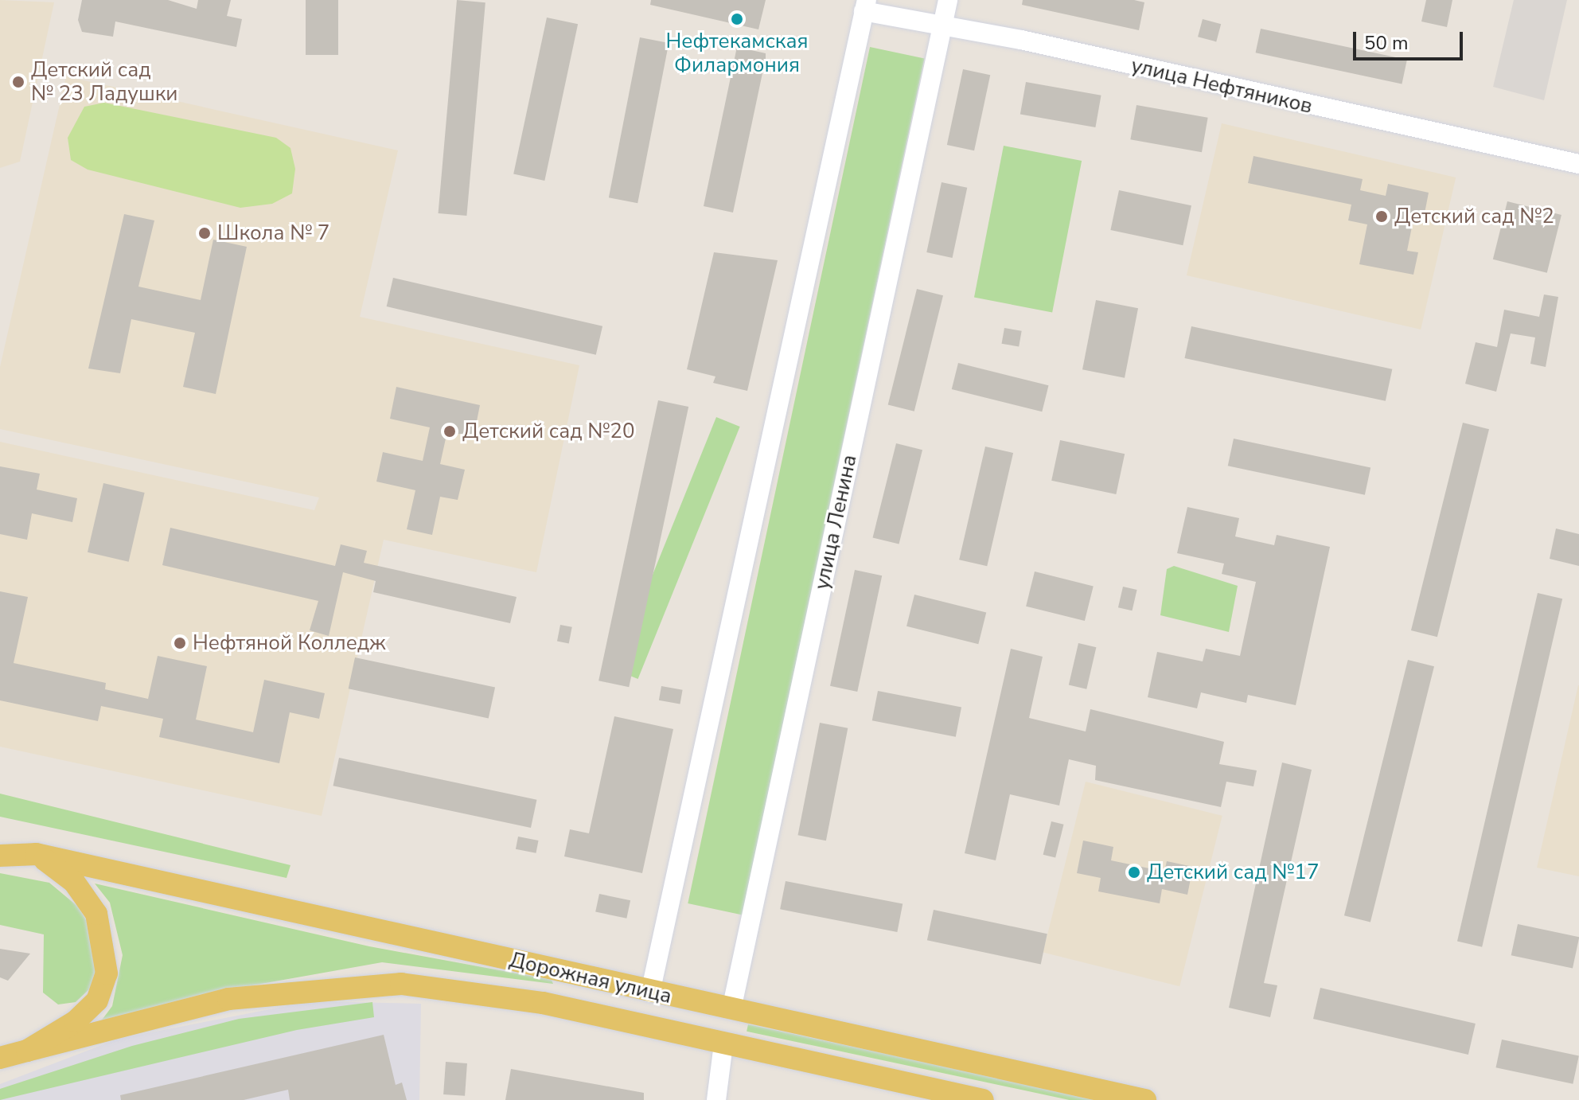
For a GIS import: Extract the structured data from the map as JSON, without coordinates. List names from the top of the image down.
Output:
{
  "streets": {
    "main road": ["улица Нефтяников", "улица Ленина", "Дорожная улица"]
  },
  "crossings": [
    ["улица Нефтяников", "улица Ленина"],
    ["улица Ленина", "Дорожная улица"]
  ],
  "places": [
    "Нефтекамская Филармония",
    "Детский сад № 23 Ладушки",
    "Детский сад №2",
    "Школа № 7",
    "Детский сад №20",
    "Нефтяной Колледж",
    "Детский сад №17"
  ],
  "scale_bar": "50 m"
}
